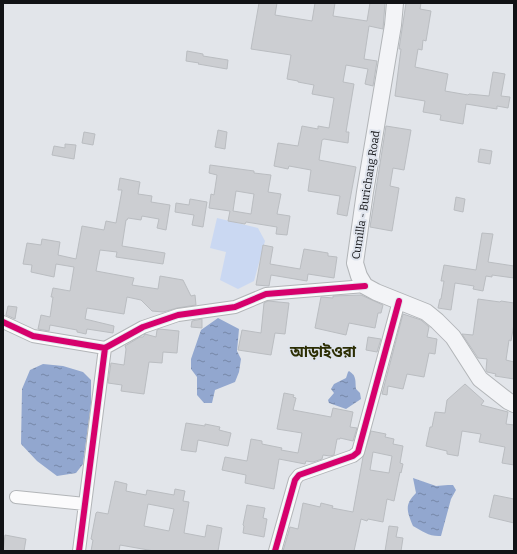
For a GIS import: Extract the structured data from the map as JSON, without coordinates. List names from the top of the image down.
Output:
{
  "streets": {
    "main road": ["Cumilla - Burichang Road"]
  },
  "districts": ["আড়াইওরা"]
}
